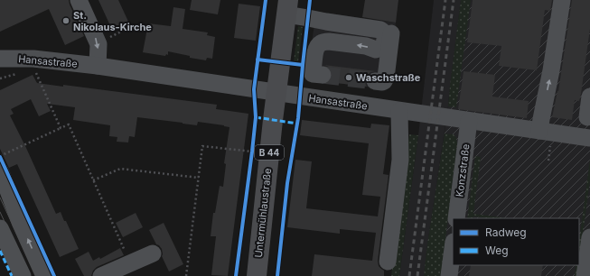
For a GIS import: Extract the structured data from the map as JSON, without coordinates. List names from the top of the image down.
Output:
{
  "streets": {
    "main road": ["B 44", "Untermühlaustraße"],
    "street": ["Hansastraße", "Konzstraße"]
  },
  "crossings": [
    ["Hansastraße", "Konzstraße"],
    ["Hansastraße", "Untermühlaustraße"]
  ],
  "places": ["St. Nikolaus-Kirche", "Waschstraße"],
  "legend": ["Radweg", "Weg"]
}
